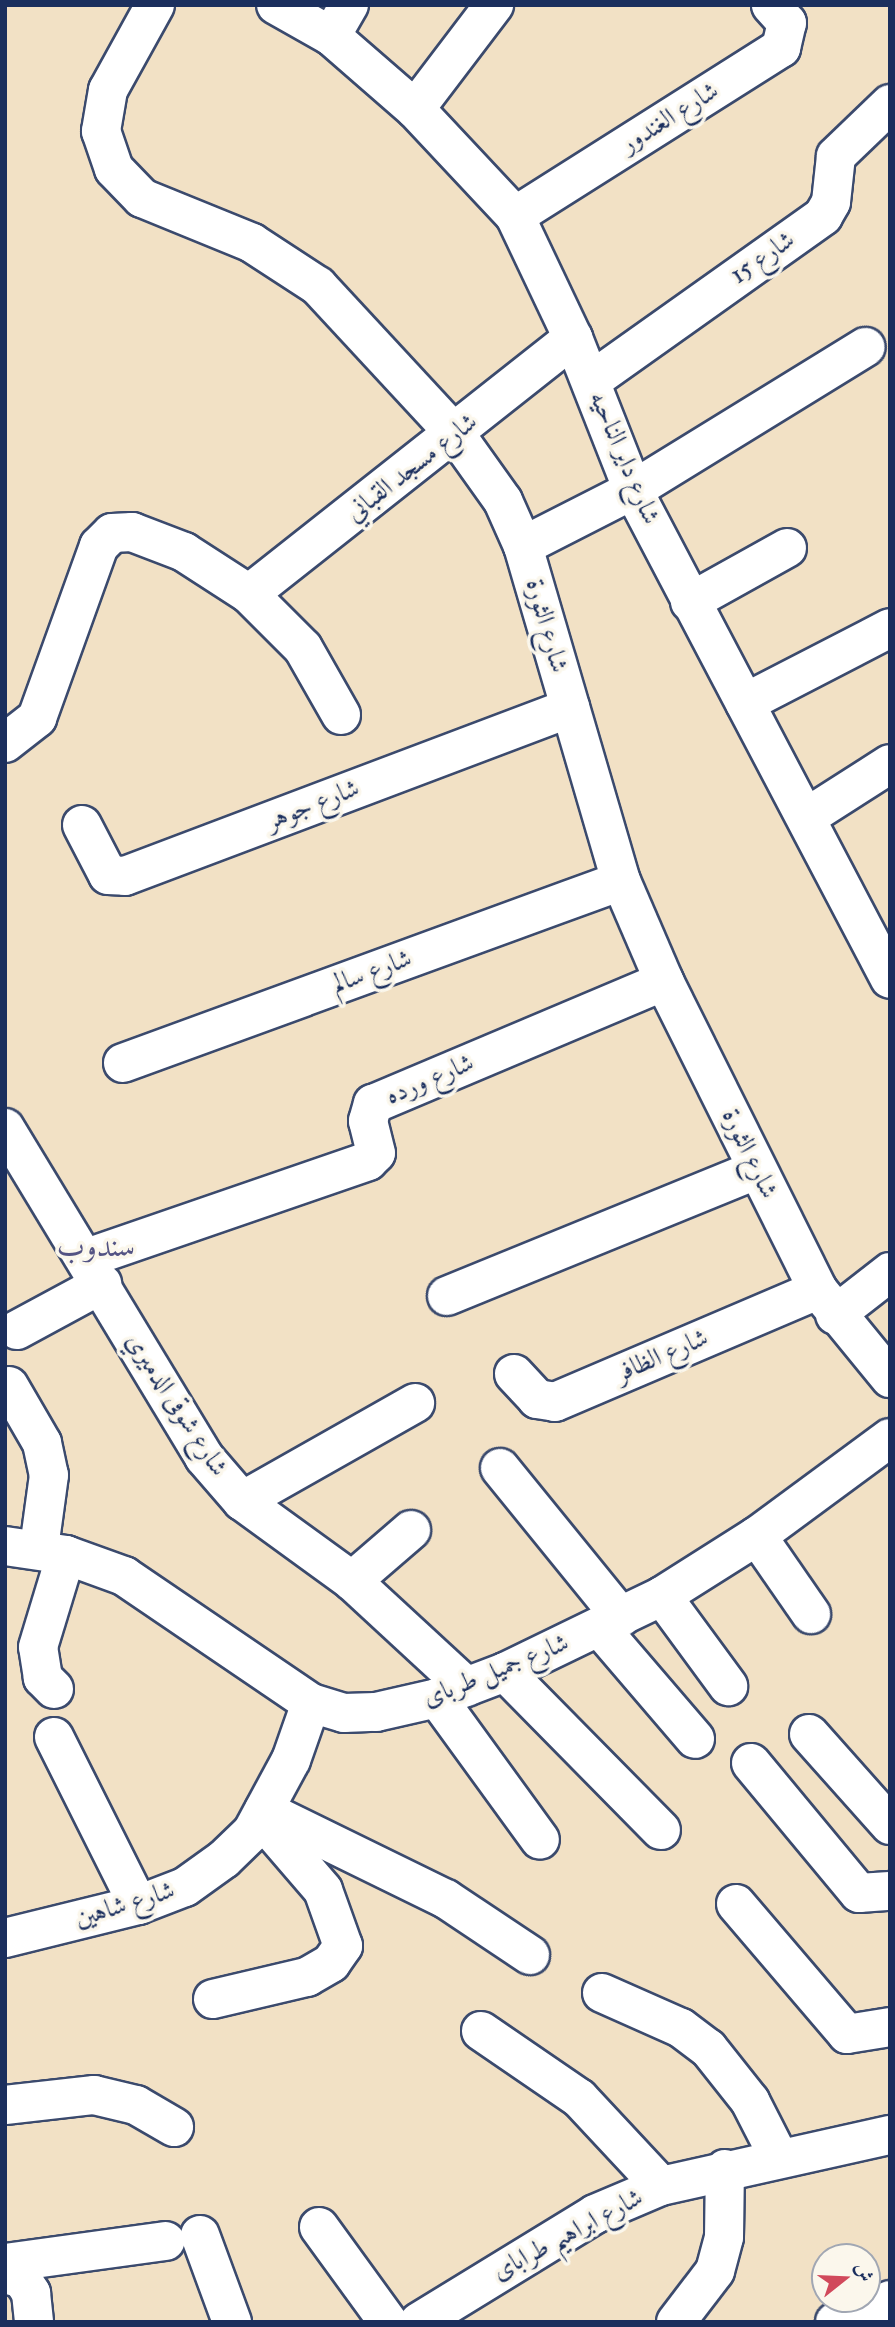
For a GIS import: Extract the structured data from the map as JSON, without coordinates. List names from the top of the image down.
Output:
{
  "streets": {
    "street": [
      "شارع الغندور",
      "شارع 15",
      "شارع داير الناحيه",
      "شارع مسجد القباني",
      "شارع الثورة",
      "شارع جوهر",
      "شارع سالم",
      "شارع ورده",
      "شارع الظافر",
      "شارع شوقى الدميري",
      "شارع جميل طرباى",
      "شارع شاهين",
      "شارع ابراهيم طراباى"
    ]
  },
  "crossings": [
    ["شارع الغندور", "شارع داير الناحيه"],
    ["شارع 15", "شارع داير الناحيه"],
    ["شارع داير الناحيه", "شارع مسجد القباني"],
    ["شارع مسجد القباني", "شارع الثورة"],
    ["شارع الثورة", "شارع جوهر"],
    ["شارع الثورة", "شارع سالم"],
    ["شارع الثورة", "شارع ورده"],
    ["شارع الثورة", "شارع الظافر"],
    ["شارع ورده", "شارع شوقى الدميري"],
    ["شارع شوقى الدميري", "شارع جميل طرباى"],
    ["شارع جميل طرباى", "شارع شاهين"]
  ],
  "districts": ["سندوب"],
  "north": "right"
}
